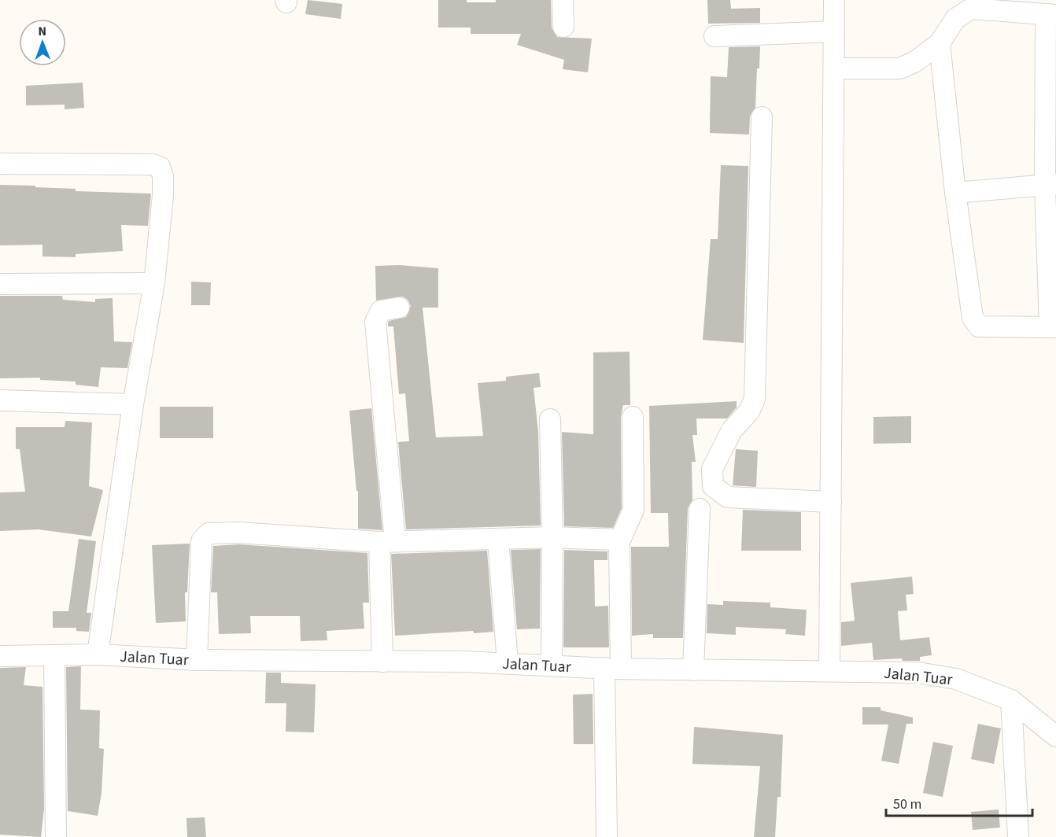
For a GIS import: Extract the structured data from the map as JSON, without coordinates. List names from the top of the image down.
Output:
{
  "streets": {
    "street": ["Jalan Tuar"]
  },
  "scale_bar": "50 m",
  "north": "top"
}
